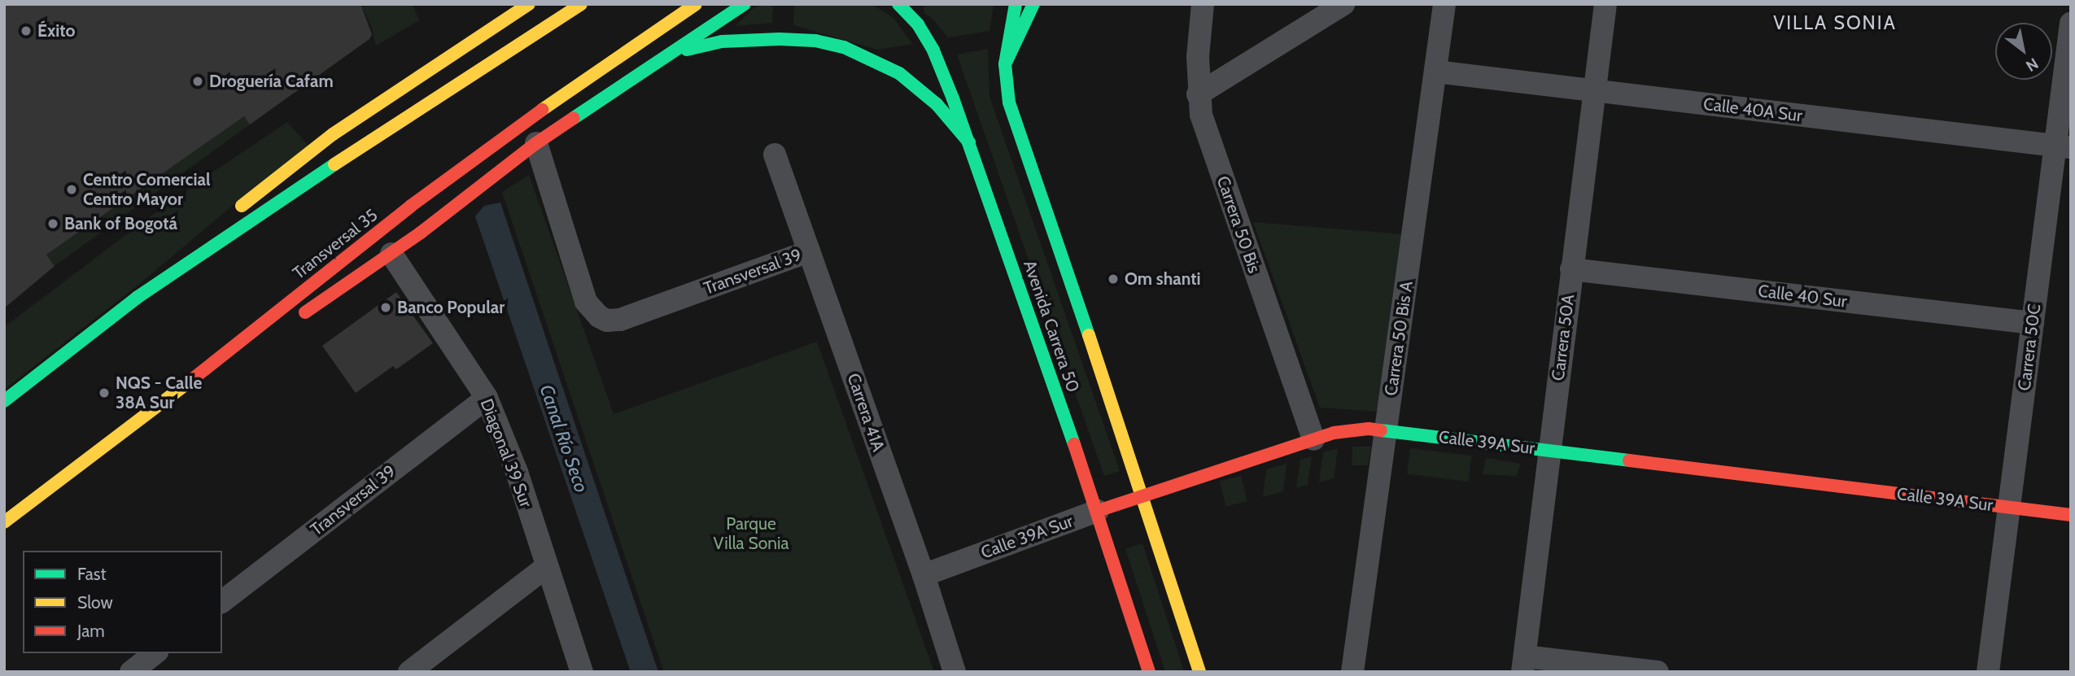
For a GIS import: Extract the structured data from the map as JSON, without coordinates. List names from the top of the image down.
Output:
{
  "streets": {
    "main road": ["Transversal 35", "Avenida Carrera 50", "Calle 39A Sur"],
    "street": [
      "Calle 40A Sur",
      "Carrera 50 Bis",
      "Transversal 39",
      "Calle 40 Sur",
      "Carrera 50A",
      "Carrera 50 Bis A",
      "Carrera 50C",
      "Carrera 41A",
      "Diagonal 39 Sur"
    ]
  },
  "crossings": [
    ["Calle 40A Sur", "Carrera 50A"],
    ["Calle 40A Sur", "Carrera 50 Bis A"],
    ["Calle 40A Sur", "Carrera 50C"],
    ["Carrera 50 Bis", "Calle 39A Sur"],
    ["Transversal 39", "Carrera 41A"],
    ["Transversal 39", "Diagonal 39 Sur"],
    ["Calle 40 Sur", "Carrera 50A"],
    ["Calle 40 Sur", "Carrera 50C"],
    ["Avenida Carrera 50", "Calle 39A Sur"],
    ["Carrera 50A", "Calle 39A Sur"],
    ["Carrera 50 Bis A", "Calle 39A Sur"],
    ["Carrera 50C", "Calle 39A Sur"],
    ["Carrera 41A", "Calle 39A Sur"]
  ],
  "districts": ["VILLA SONIA"],
  "water": ["Canal Río Seco"],
  "parks": ["Parque Villa Sonia"],
  "places": [
    "Éxito",
    "Droguería Cafam",
    "Centro Comercial Centro Mayor",
    "Bank of Bogotá",
    "Om shanti",
    "Banco Popular",
    "NQS - Calle 38A Sur"
  ],
  "legend": ["Fast", "Slow", "Jam"],
  "north": "bottom right"
}
